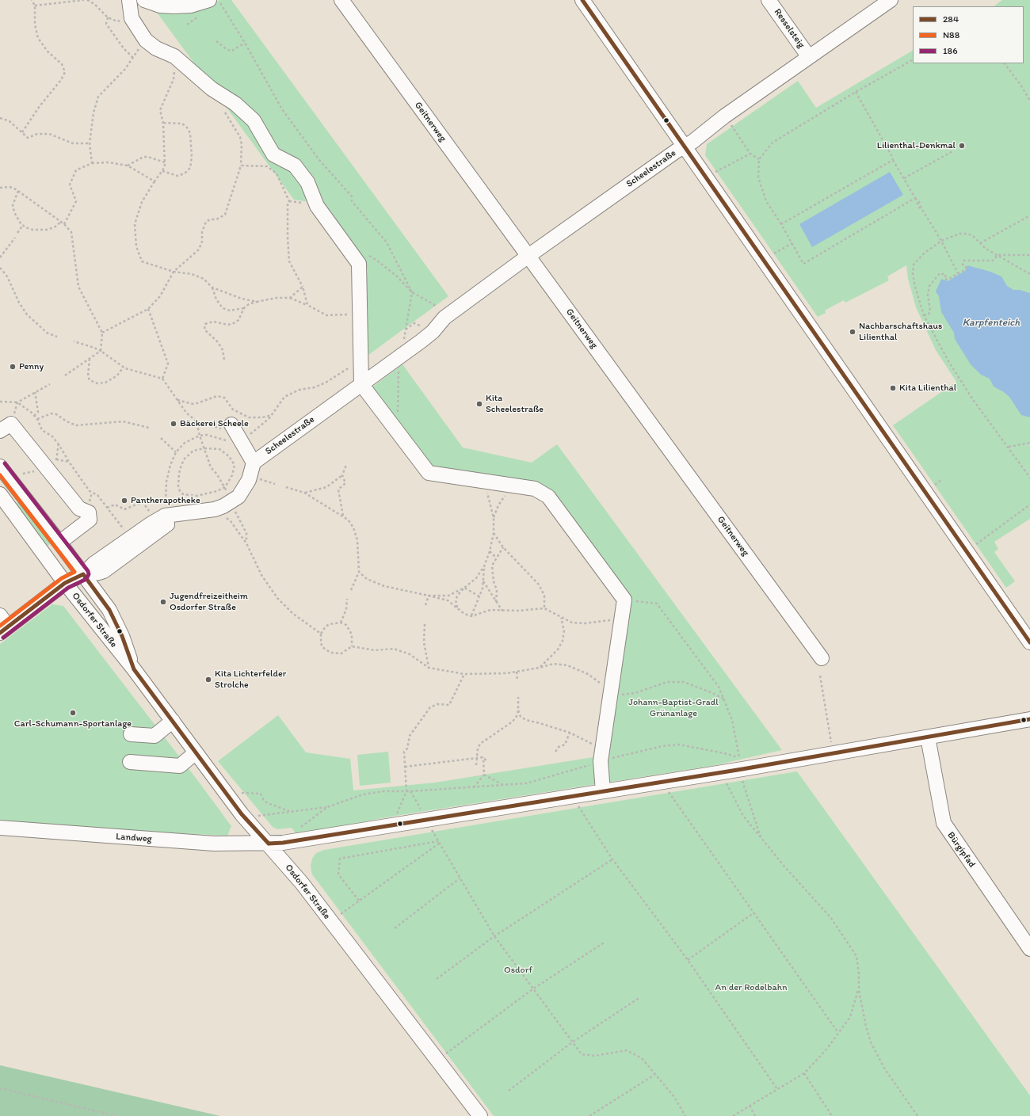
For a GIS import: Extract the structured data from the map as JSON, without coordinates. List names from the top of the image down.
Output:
{
  "streets": {
    "street": [
      "Resselsteig",
      "Geitnerweg",
      "Scheelestraße",
      "Osdorfer Straße",
      "Landweg",
      "Bürgipfad"
    ]
  },
  "crossings": [
    ["Resselsteig", "Scheelestraße"],
    ["Geitnerweg", "Scheelestraße"],
    ["Osdorfer Straße", "Landweg"],
    ["Landweg", "Bürgipfad"]
  ],
  "water": ["Karpfenteich"],
  "parks": ["Johann-Baptist-Gradl Grünanlage", "Osdorf", "An der Rodelbahn"],
  "places": [
    "Lilienthal-Denkmal",
    "Nachbarschaftshaus Lilienthal",
    "Penny",
    "Kita Lilienthal",
    "Kita Scheelestraße",
    "Bäckerei Scheele",
    "Pantherapotheke",
    "Jugendfreizeitheim Osdorfer Straße",
    "Kita Lichterfelder Strolche",
    "Carl-Schumann-Sportanlage"
  ],
  "lines": ["transit line 284", "transit line 186", "transit line N88"],
  "legend": ["284", "N88", "186"]
}
